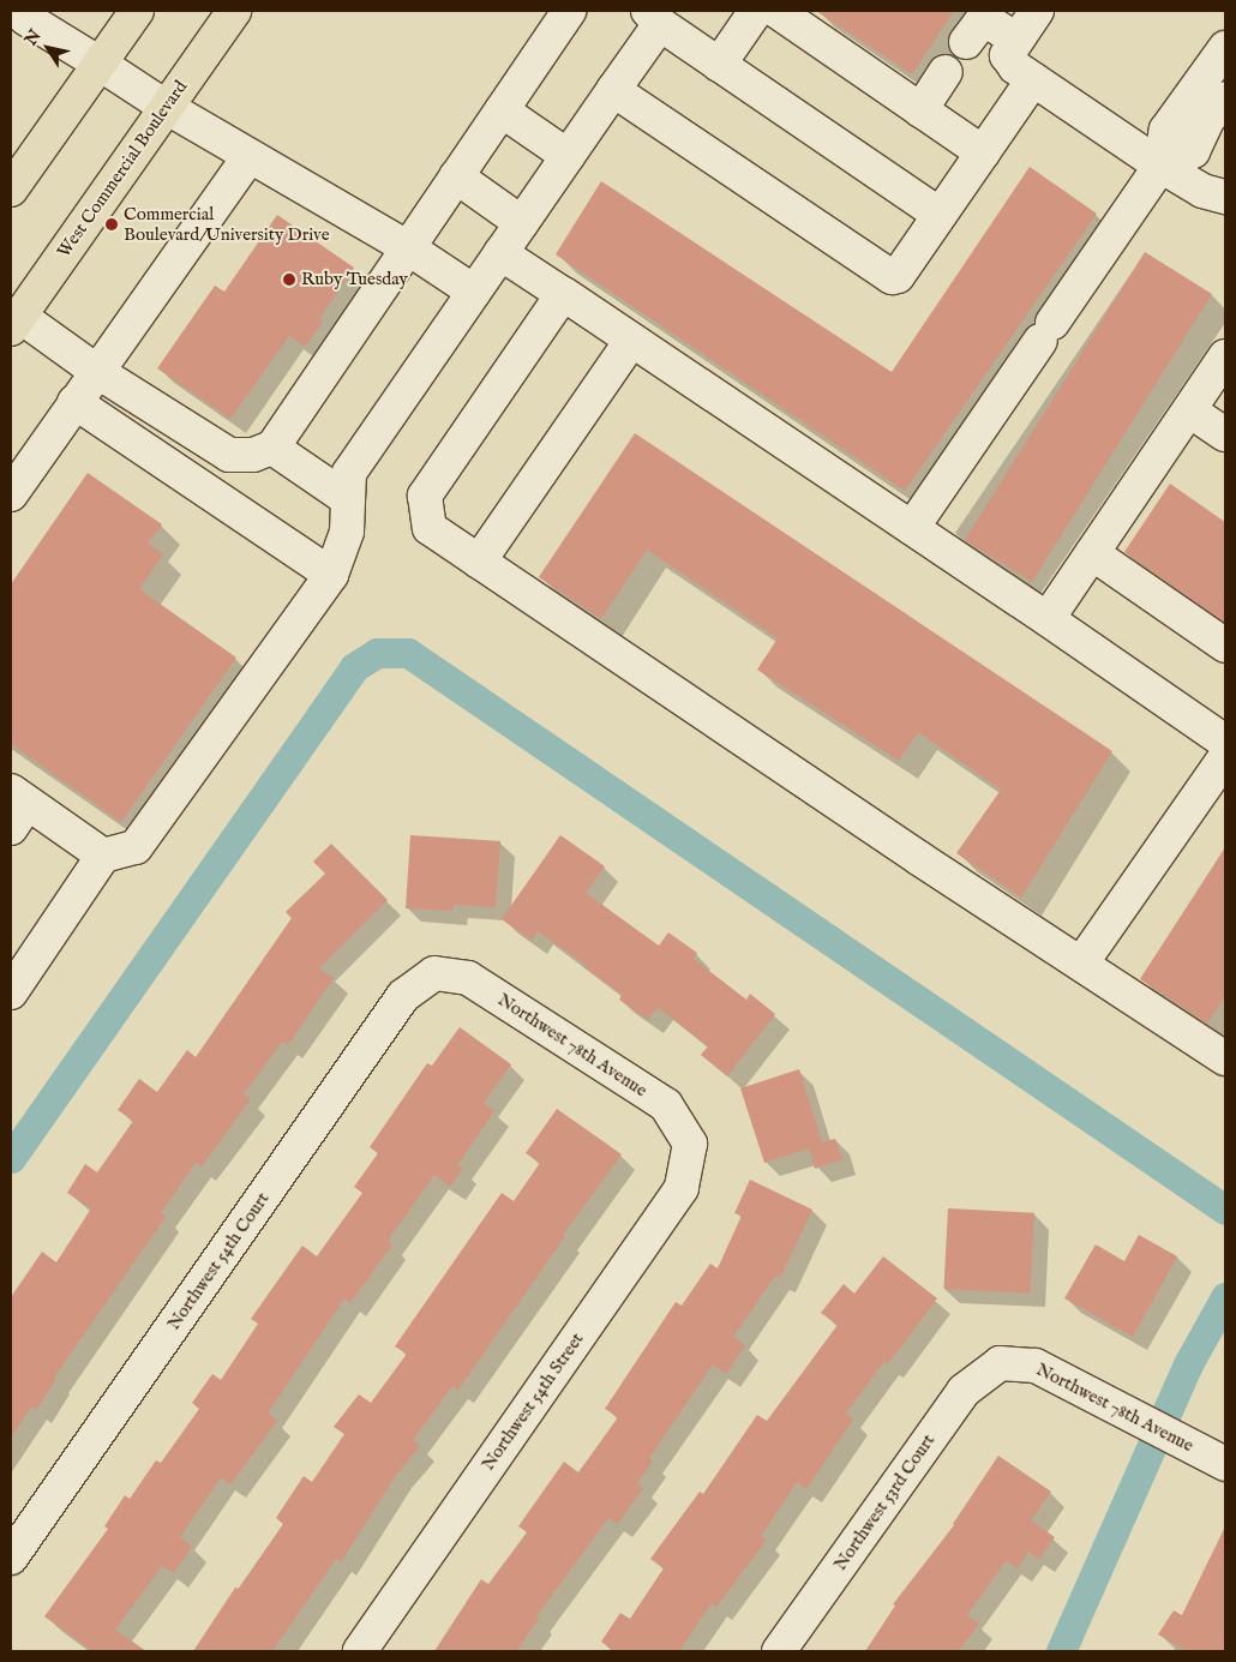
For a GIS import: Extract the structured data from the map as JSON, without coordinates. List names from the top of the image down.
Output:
{
  "streets": {
    "highway": ["West Commercial Boulevard"],
    "street": [
      "Northwest 78th Avenue",
      "Northwest 54th Court",
      "Northwest 54th Street",
      "Northwest 53rd Court"
    ]
  },
  "crossings": [
    ["Northwest 78th Avenue", "Northwest 54th Court"],
    ["Northwest 78th Avenue", "Northwest 54th Street"],
    ["Northwest 78th Avenue", "Northwest 53rd Court"]
  ],
  "places": ["Commercial Boulevard/University Drive", "Ruby Tuesday"],
  "north": "top left"
}
